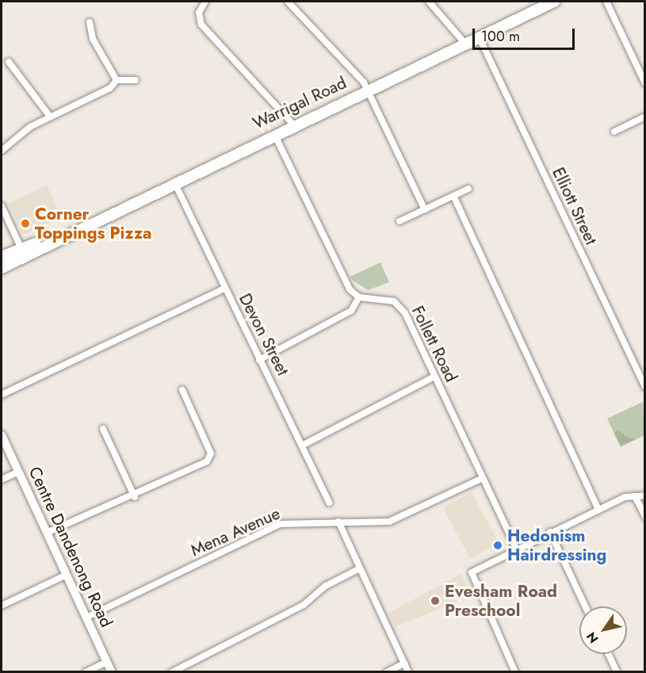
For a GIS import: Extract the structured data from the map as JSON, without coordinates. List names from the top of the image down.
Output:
{
  "streets": {
    "highway": ["Warrigal Road"],
    "main road": ["Centre Dandenong Road"],
    "street": [
      "Elliott Street",
      "Devon Street",
      "Follett Road",
      "Mena Avenue"
    ]
  },
  "crossings": [
    ["Warrigal Road", "Elliott Street"],
    ["Warrigal Road", "Devon Street"],
    ["Follett Road", "Mena Avenue"],
    ["Mena Avenue", "Centre Dandenong Road"]
  ],
  "places": ["Corner Toppings Pizza", "Hedonism Hairdressing", "Evesham Road Preschool"],
  "scale_bar": "100 m",
  "north": "bottom left"
}
